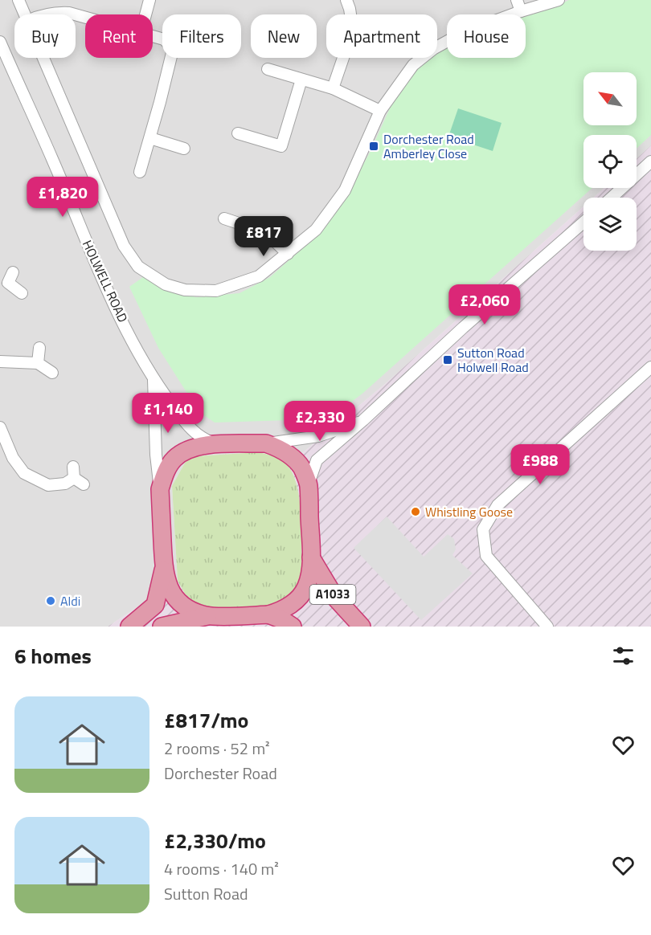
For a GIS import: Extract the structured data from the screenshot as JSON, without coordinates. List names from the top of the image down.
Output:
{
  "streets": {
    "highway": ["A1033"],
    "street": ["HOLWELL ROAD"]
  },
  "places": {
    "transit": ["Dorchester Road Amberley Close", "Sutton Road Holwell Road"],
    "other": ["Whistling Goose", "Aldi"]
  },
  "north": "top left",
  "page": {
    "chip": [
      "Buy",
      "Rent",
      "Filters",
      "New",
      "Apartment",
      "House"
    ],
    "price": [
      "£1,820",
      "£817",
      "£2,060",
      "£1,140",
      "£2,330",
      "£988"
    ],
    "heading": "6 homes",
    "list": [
      {
        "name": "£817/mo",
        "note": "2 rooms · 52 m² · Dorchester Road"
      },
      {
        "name": "£2,330/mo",
        "note": "4 rooms · 140 m² · Sutton Road"
      }
    ]
  }
}
